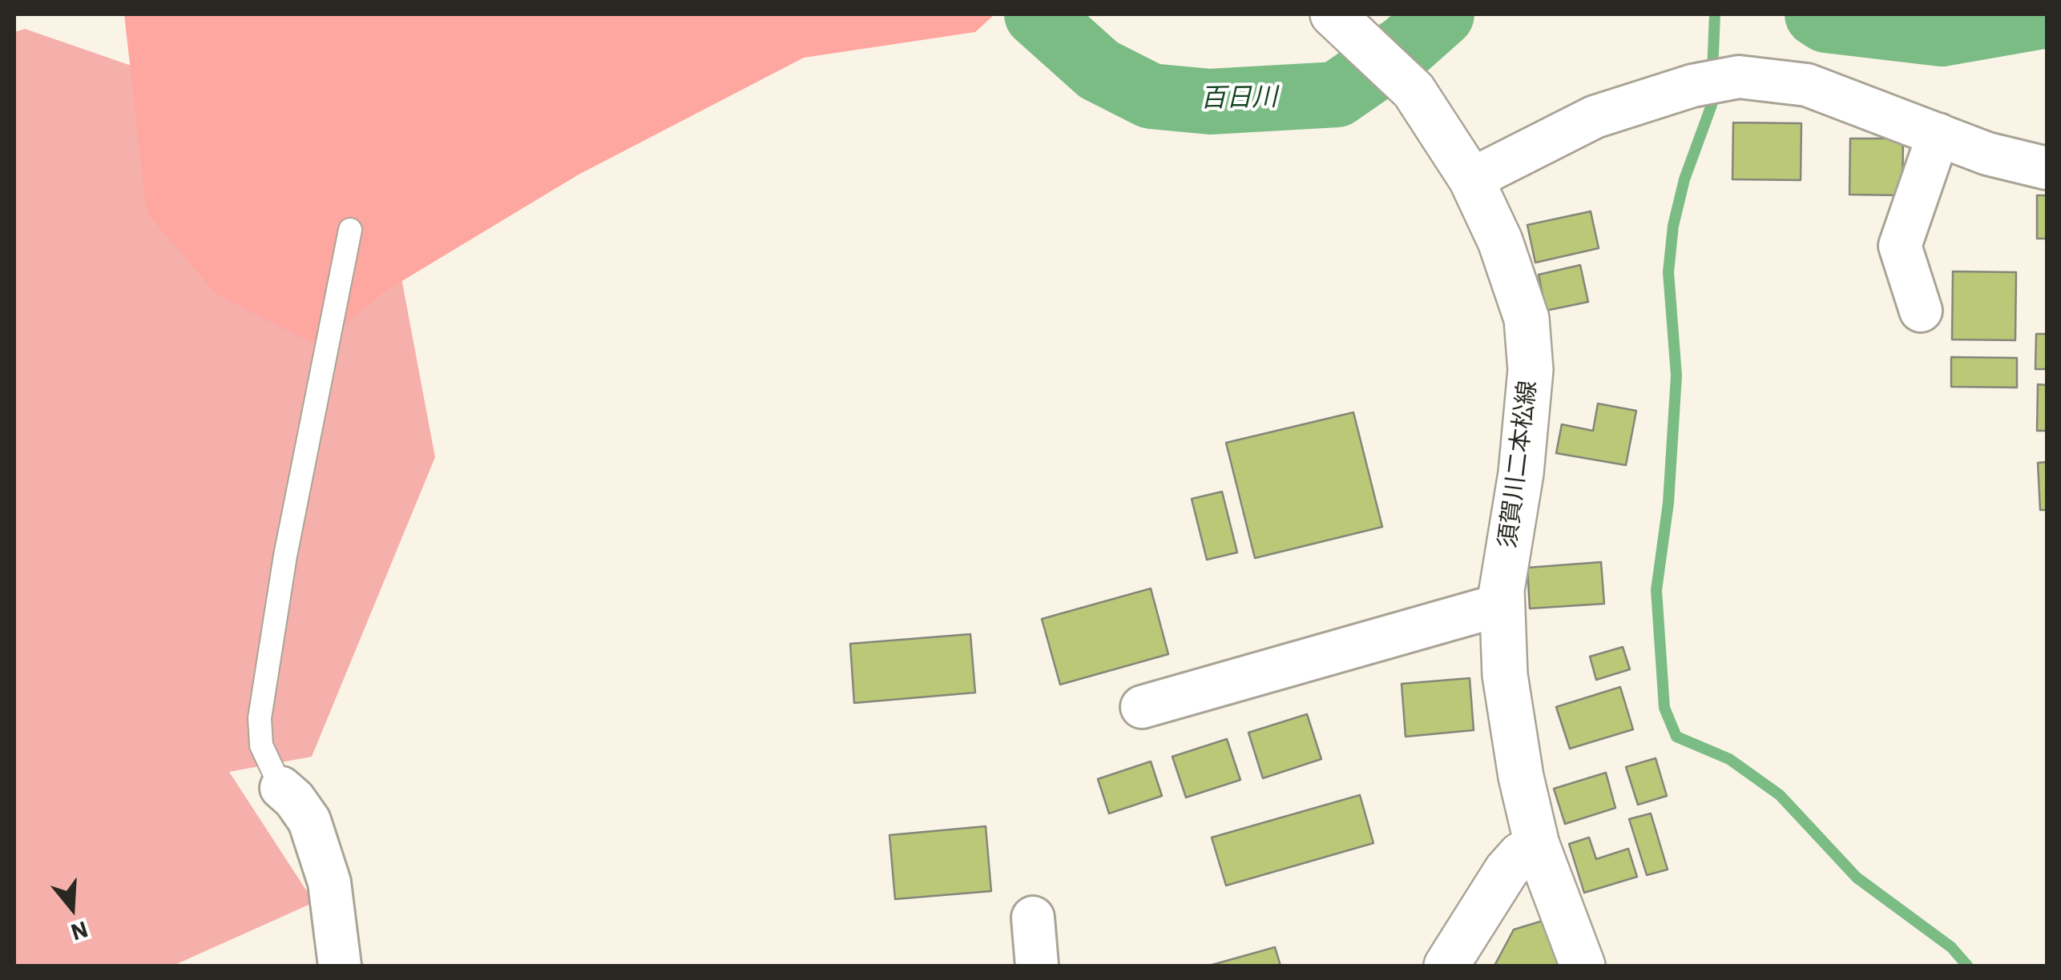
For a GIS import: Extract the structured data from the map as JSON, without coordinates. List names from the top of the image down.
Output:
{
  "streets": {
    "main road": ["須賀川二本松線"]
  },
  "water": ["百日川"],
  "north": "bottom"
}
